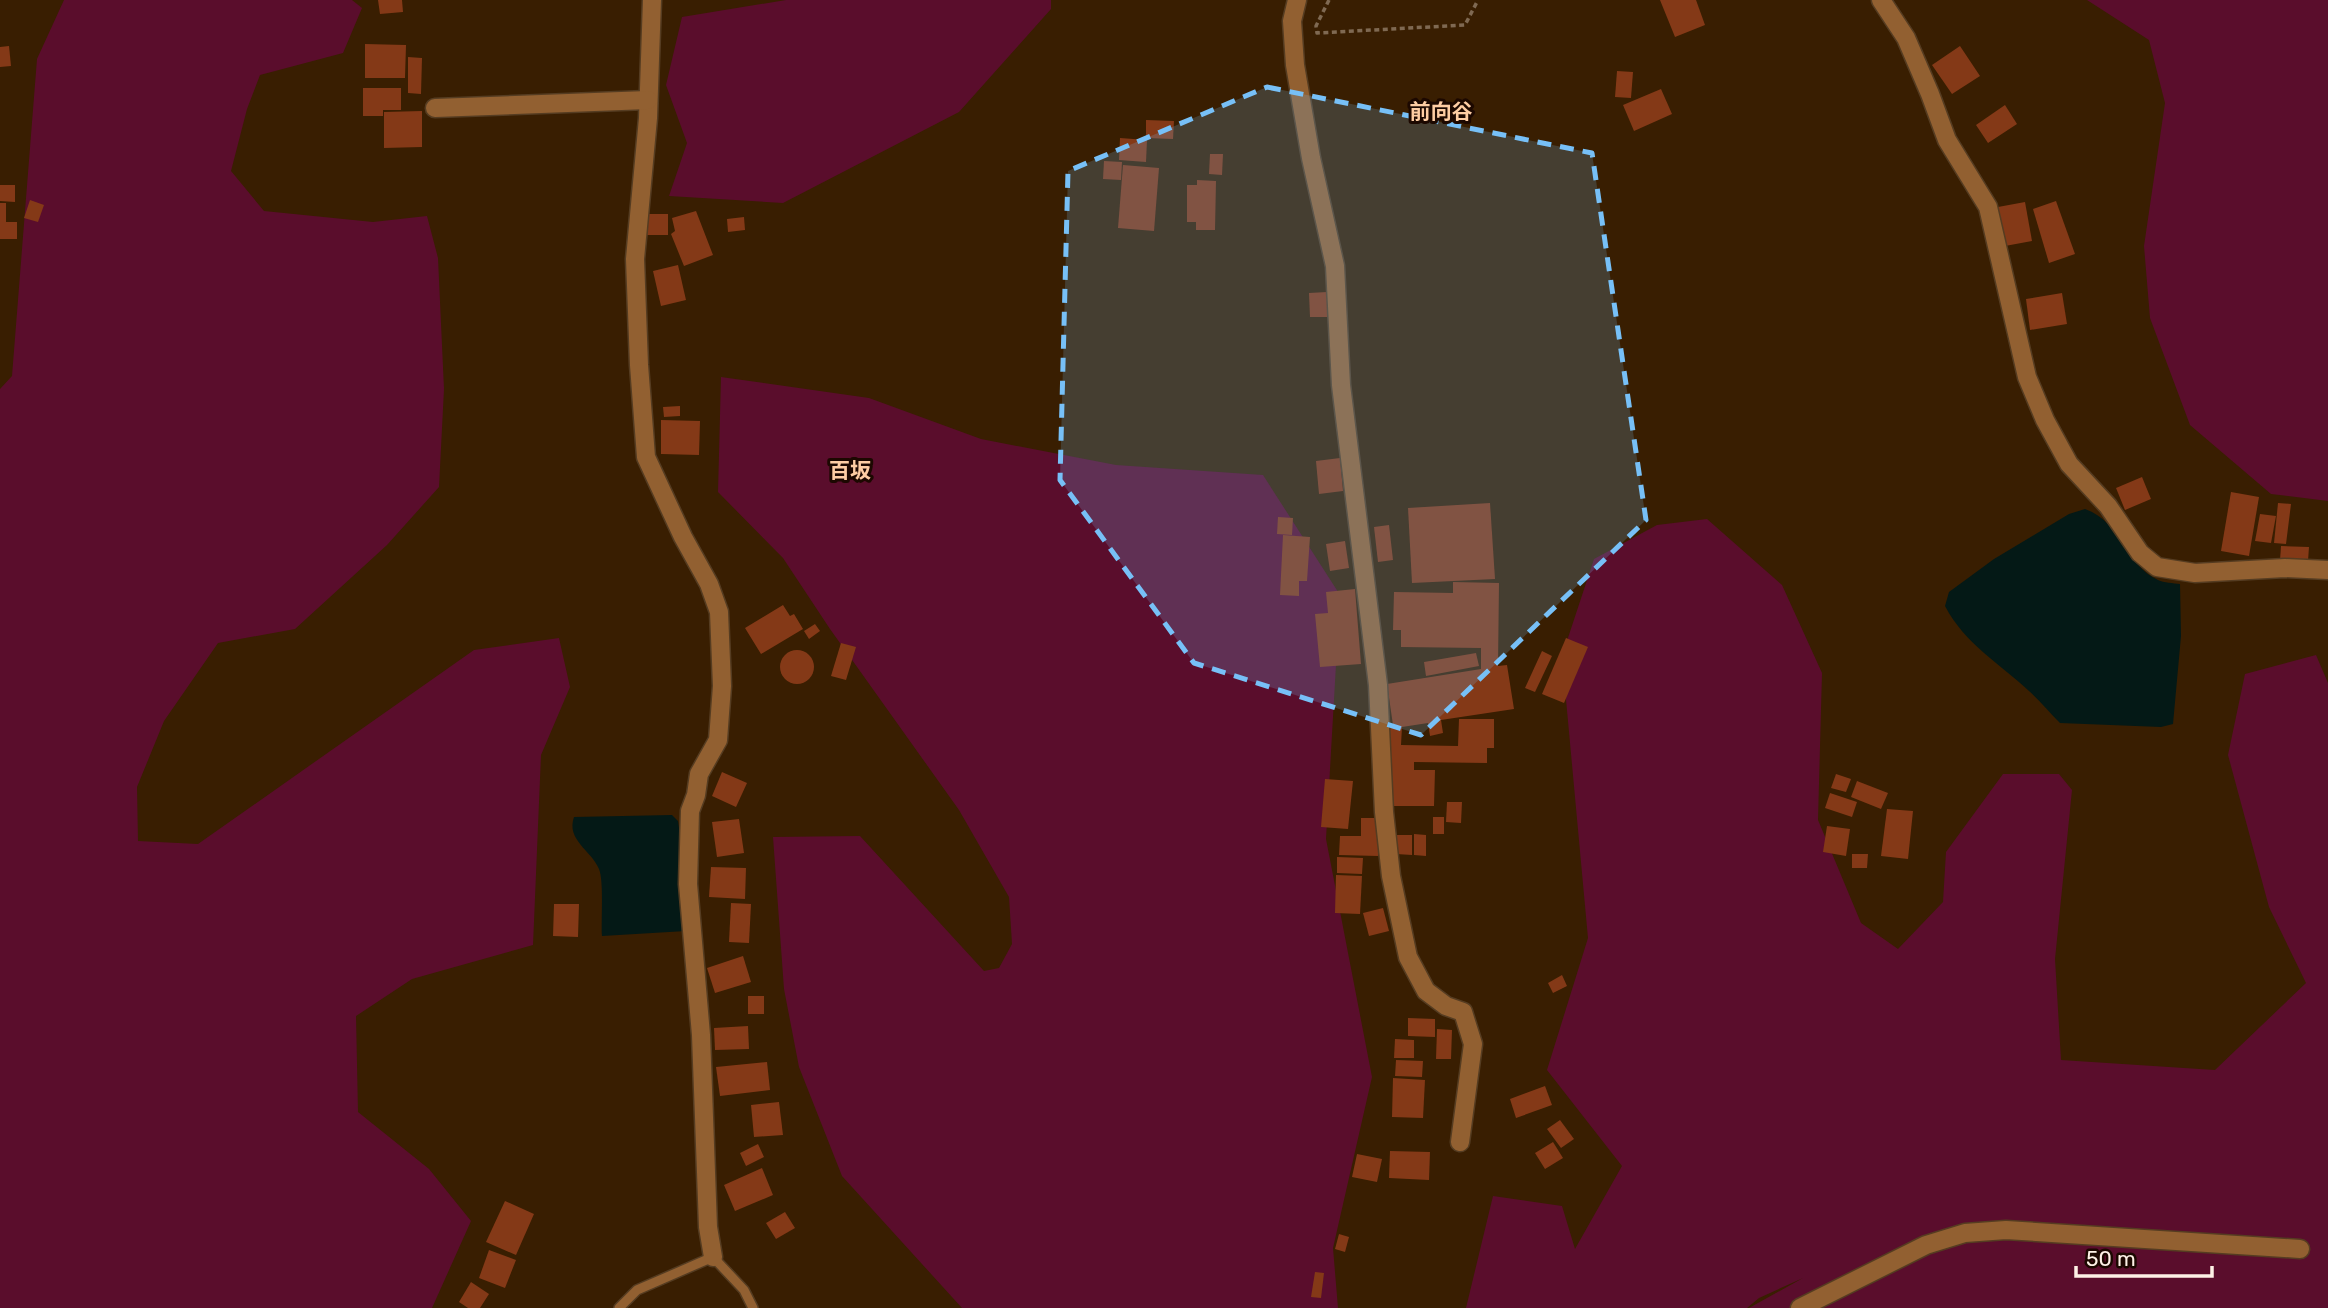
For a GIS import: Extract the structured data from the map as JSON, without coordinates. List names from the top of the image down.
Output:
{
  "districts": ["前向谷", "百坂"],
  "scale_bar": "50 m"
}
